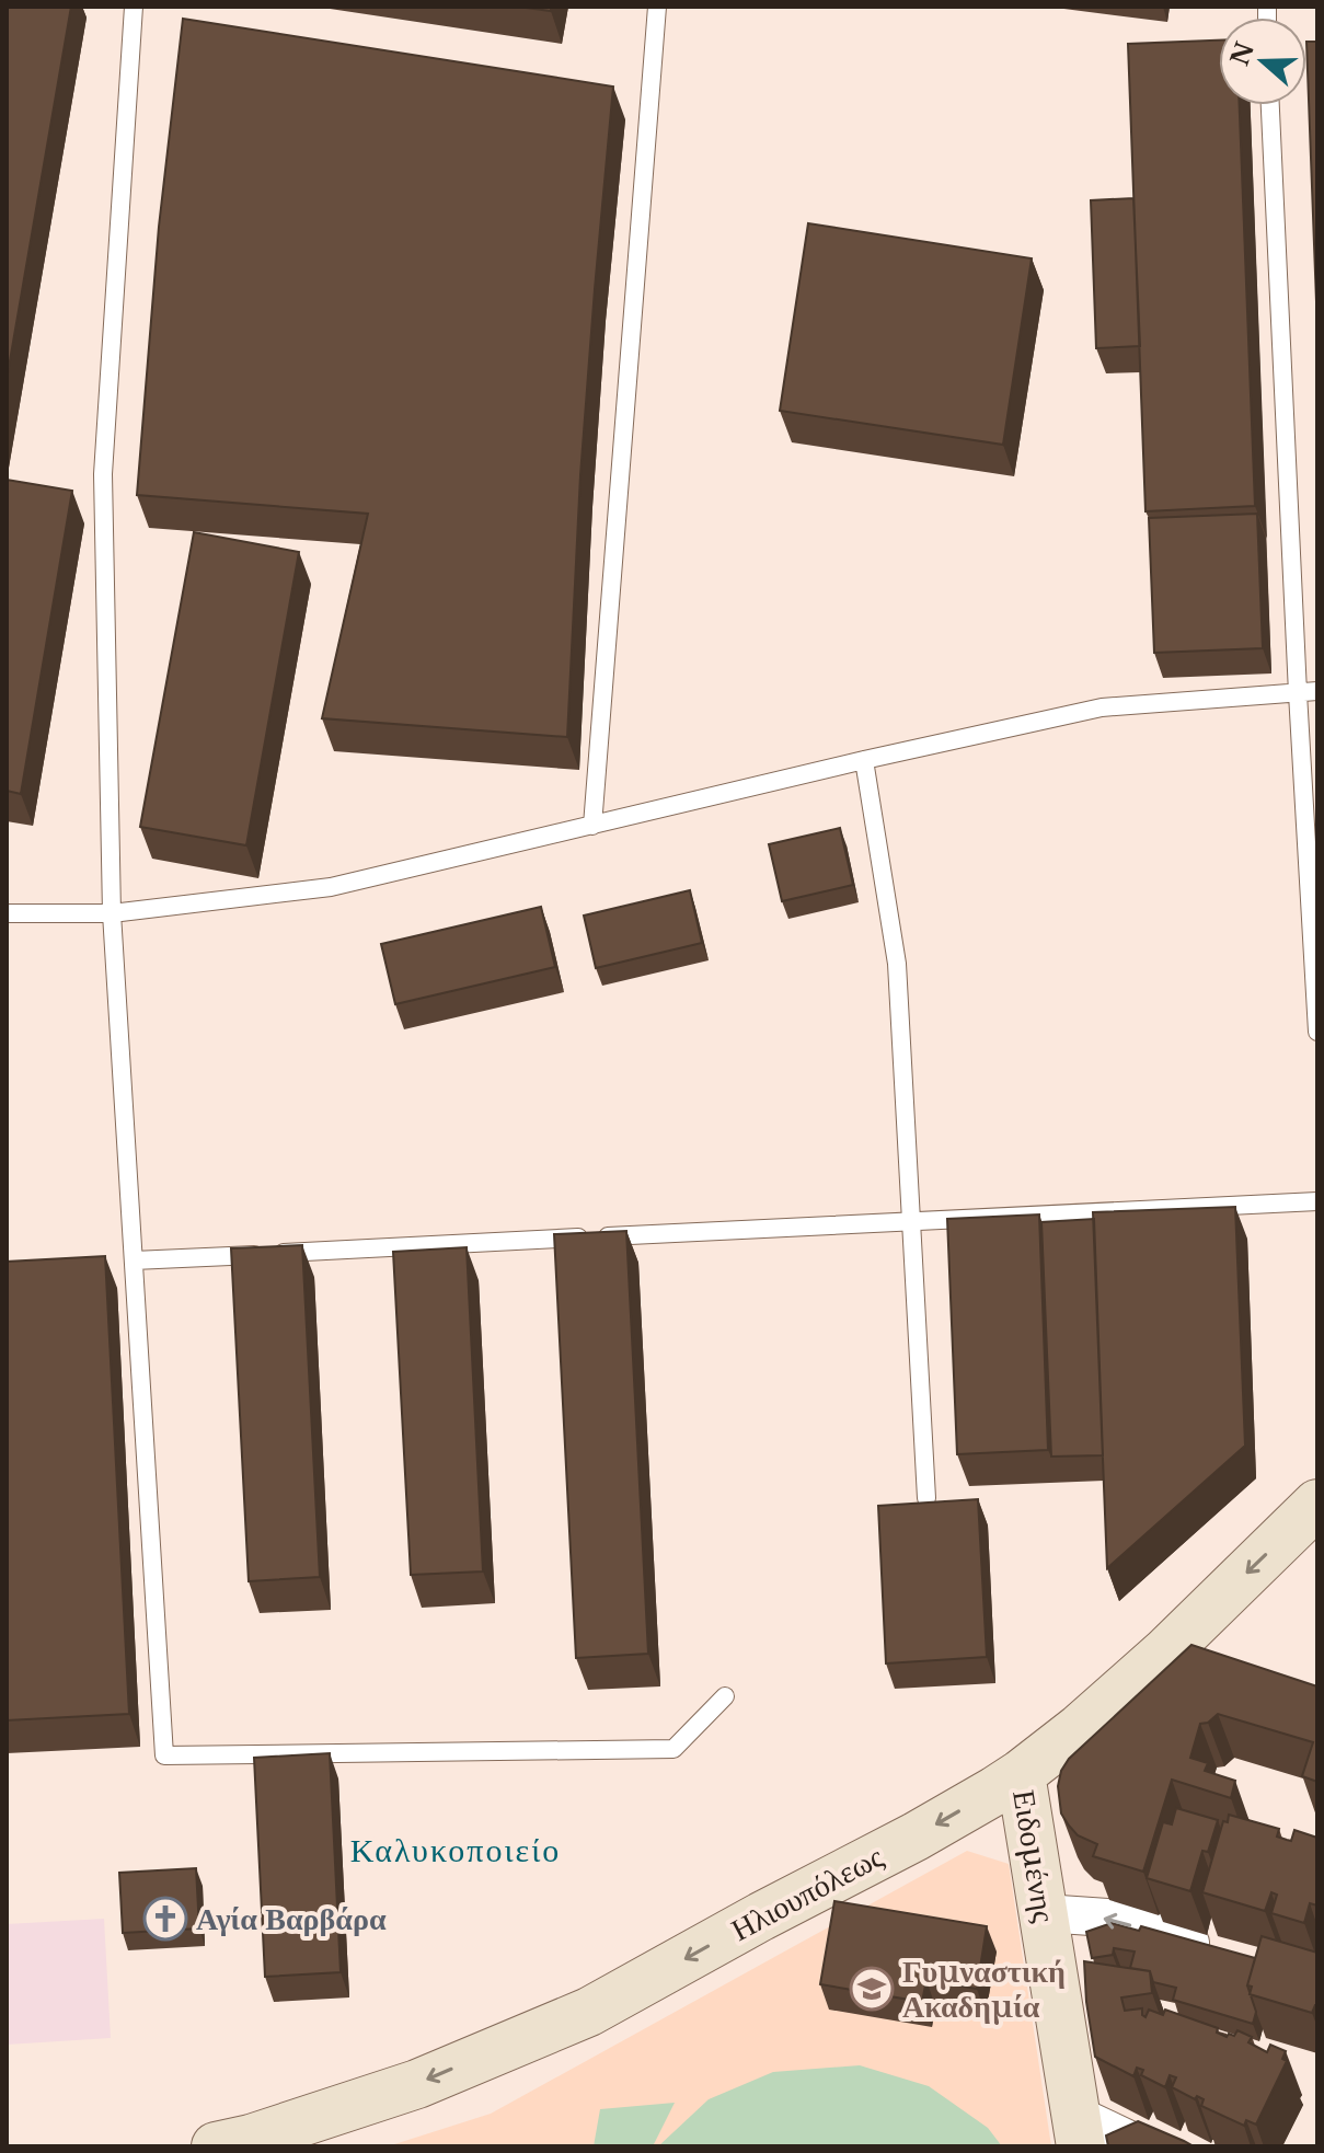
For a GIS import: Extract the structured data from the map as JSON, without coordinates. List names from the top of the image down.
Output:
{
  "streets": {
    "main road": ["Ειδομένης", "Ηλιουπόλεως"]
  },
  "crossings": [
    ["Ειδομένης", "Ηλιουπόλεως"]
  ],
  "one_way": ["Ηλιουπόλεως"],
  "districts": ["Καλυκοποιείο"],
  "places": {
    "church": ["Αγία Βαρβάρα"],
    "school or university": ["Γυμναστική Ακαδημία"]
  },
  "north": "left"
}
